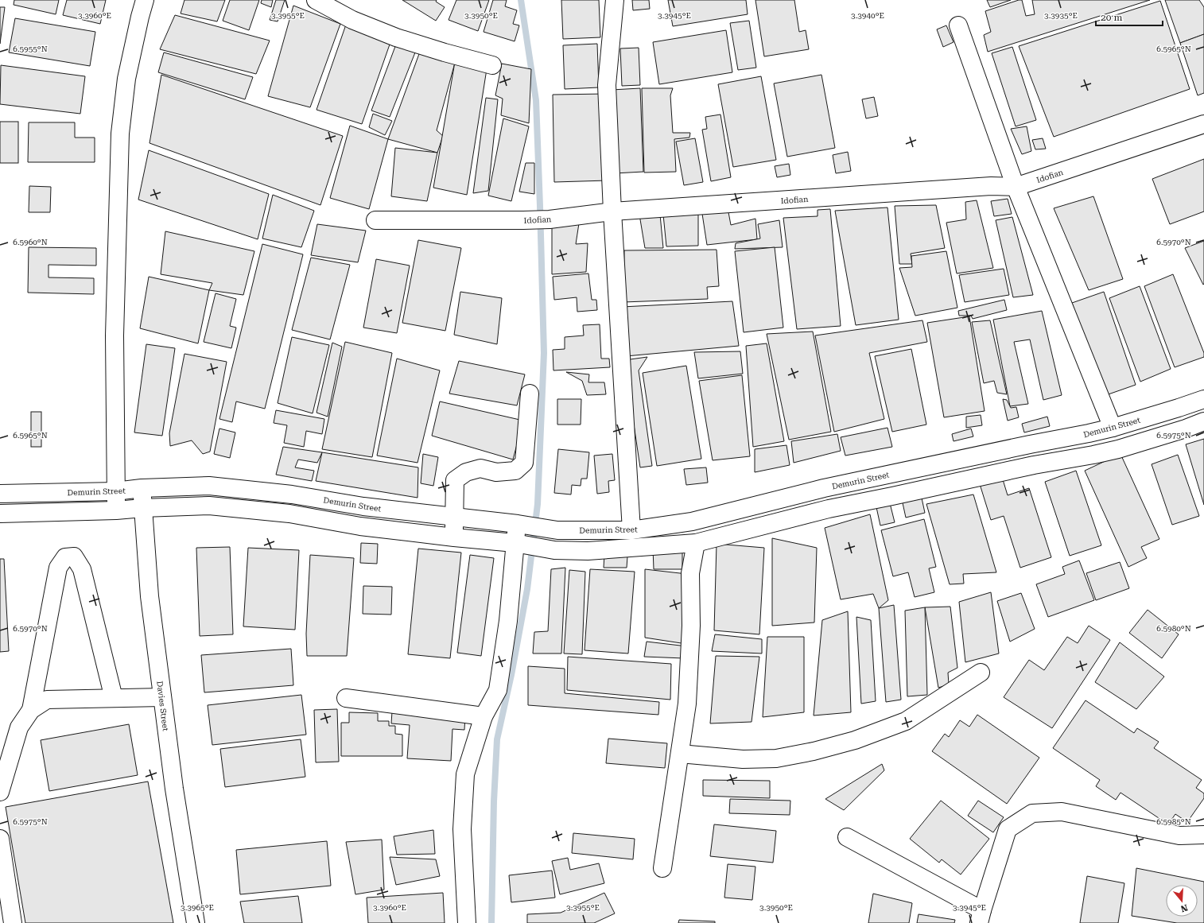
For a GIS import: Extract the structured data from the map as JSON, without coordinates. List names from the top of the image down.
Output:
{
  "streets": {
    "street": ["Idofian", "Demurin Street", "Davies Street"]
  },
  "crossings": [
    ["Demurin Street", "Davies Street"]
  ],
  "scale_bar": "20 m",
  "north": "bottom",
  "coordinates": [
    "3.3960°E",
    "3.3955°E",
    "3.3950°E",
    "3.3945°E",
    "3.3940°E",
    "3.3935°E",
    "6.5955°N",
    "6.5965°N",
    "6.5960°N",
    "6.5970°N",
    "6.5975°N",
    "6.5980°N",
    "6.5985°N",
    "3.3965°E"
  ]
}
